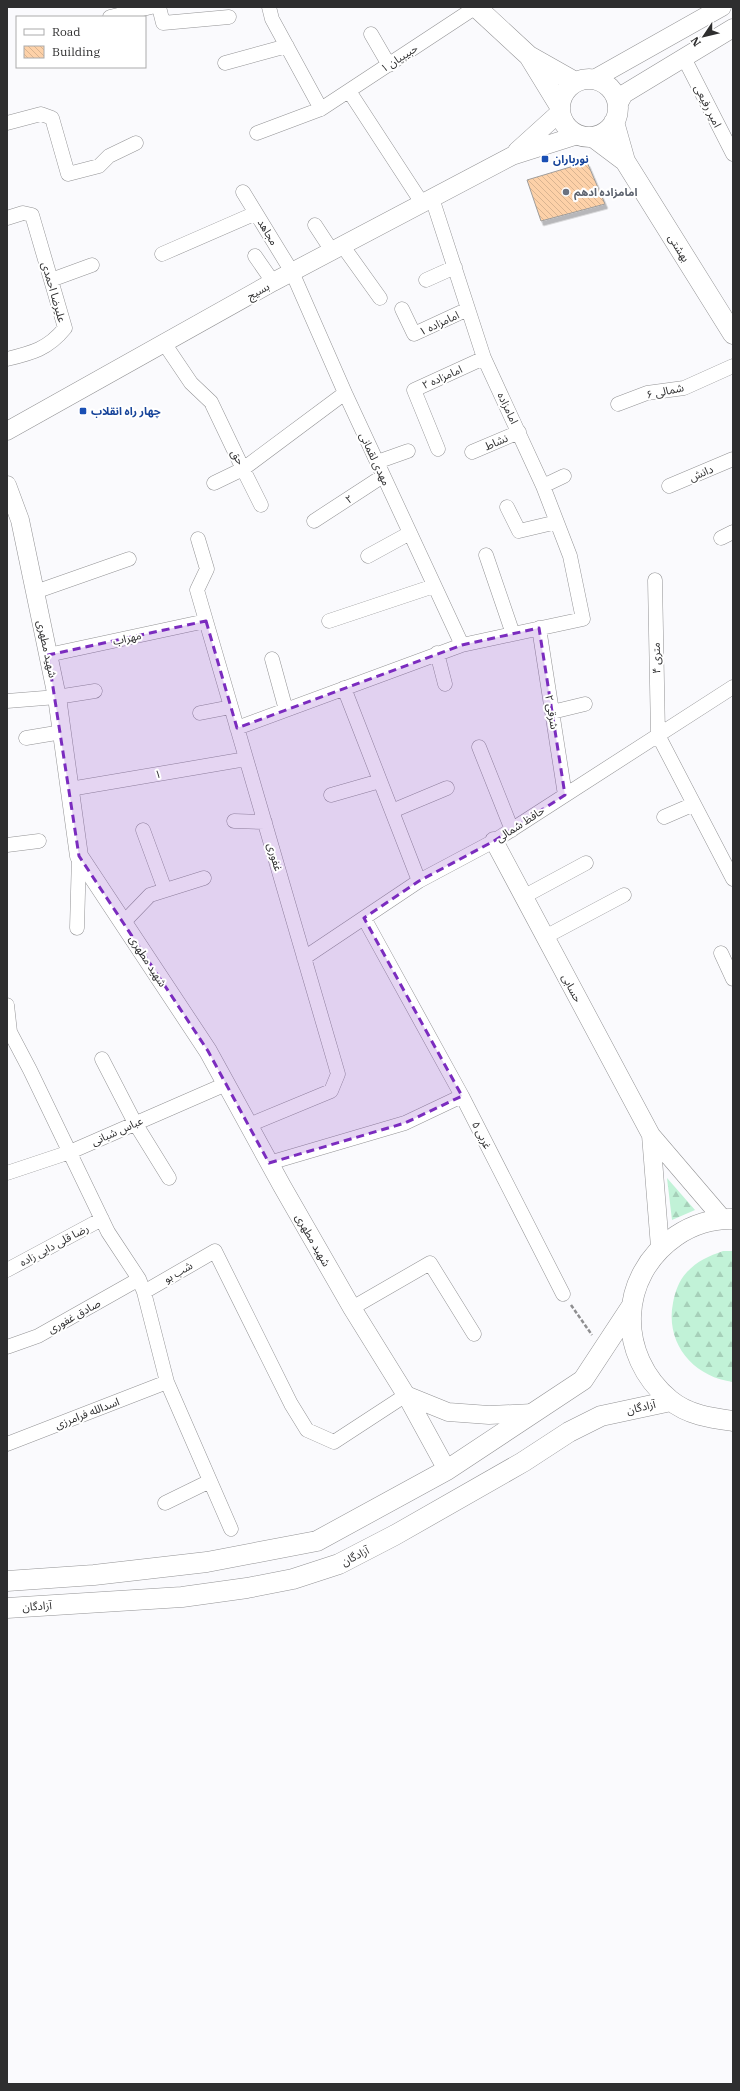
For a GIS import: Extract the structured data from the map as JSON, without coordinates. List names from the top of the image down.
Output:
{
  "streets": {
    "main road": ["بهشتی", "آزادگان"],
    "street": [
      "حبیبیان ۱",
      "امیر رفیعی",
      "مجاهد",
      "بسیج",
      "علیرضا احمدی",
      "امامزاده ۱",
      "امامزاده ۲",
      "شمالی ۶",
      "امامزاده",
      "نشاط",
      "حق",
      "مهدی لقمانی",
      "دانش",
      "۲",
      "مهراب",
      "شهید مطهری",
      "۴ متری",
      "۲ شرقی",
      "۱",
      "حافظ شمالی",
      "غفوری",
      "حسابی",
      "عباس شبانی",
      "۵ غربی",
      "رضا قلی دایی زاده",
      "شب بو",
      "صادق غفوری",
      "اسدالله فرامرزی"
    ]
  },
  "crossings": [
    ["حبیبیان ۱", "امامزاده"],
    ["مجاهد", "بسیج"],
    ["مجاهد", "مهدی لقمانی"],
    ["بسیج", "امامزاده"],
    ["بسیج", "حق"],
    ["بسیج", "مهدی لقمانی"],
    ["امامزاده ۱", "امامزاده"],
    ["امامزاده ۲", "امامزاده"],
    ["امامزاده", "نشاط"],
    ["امامزاده", "۲ شرقی"],
    ["حق", "مهدی لقمانی"],
    ["مهدی لقمانی", "۲"],
    ["مهراب", "شهید مطهری"],
    ["مهراب", "غفوری"],
    ["شهید مطهری", "۱"],
    ["شهید مطهری", "غفوری"],
    ["شهید مطهری", "عباس شبانی"],
    ["شهید مطهری", "شب بو"],
    ["۴ متری", "حافظ شمالی"],
    ["۲ شرقی", "حافظ شمالی"],
    ["۱", "غفوری"],
    ["حافظ شمالی", "غفوری"],
    ["حافظ شمالی", "حسابی"],
    ["حافظ شمالی", "۵ غربی"]
  ],
  "places": {
    "transit": ["نورباران", "چهار راه انقلاب"],
    "other": ["امامزاده ادهم"]
  },
  "legend": ["Road", "Building"],
  "north": "bottom left"
}
